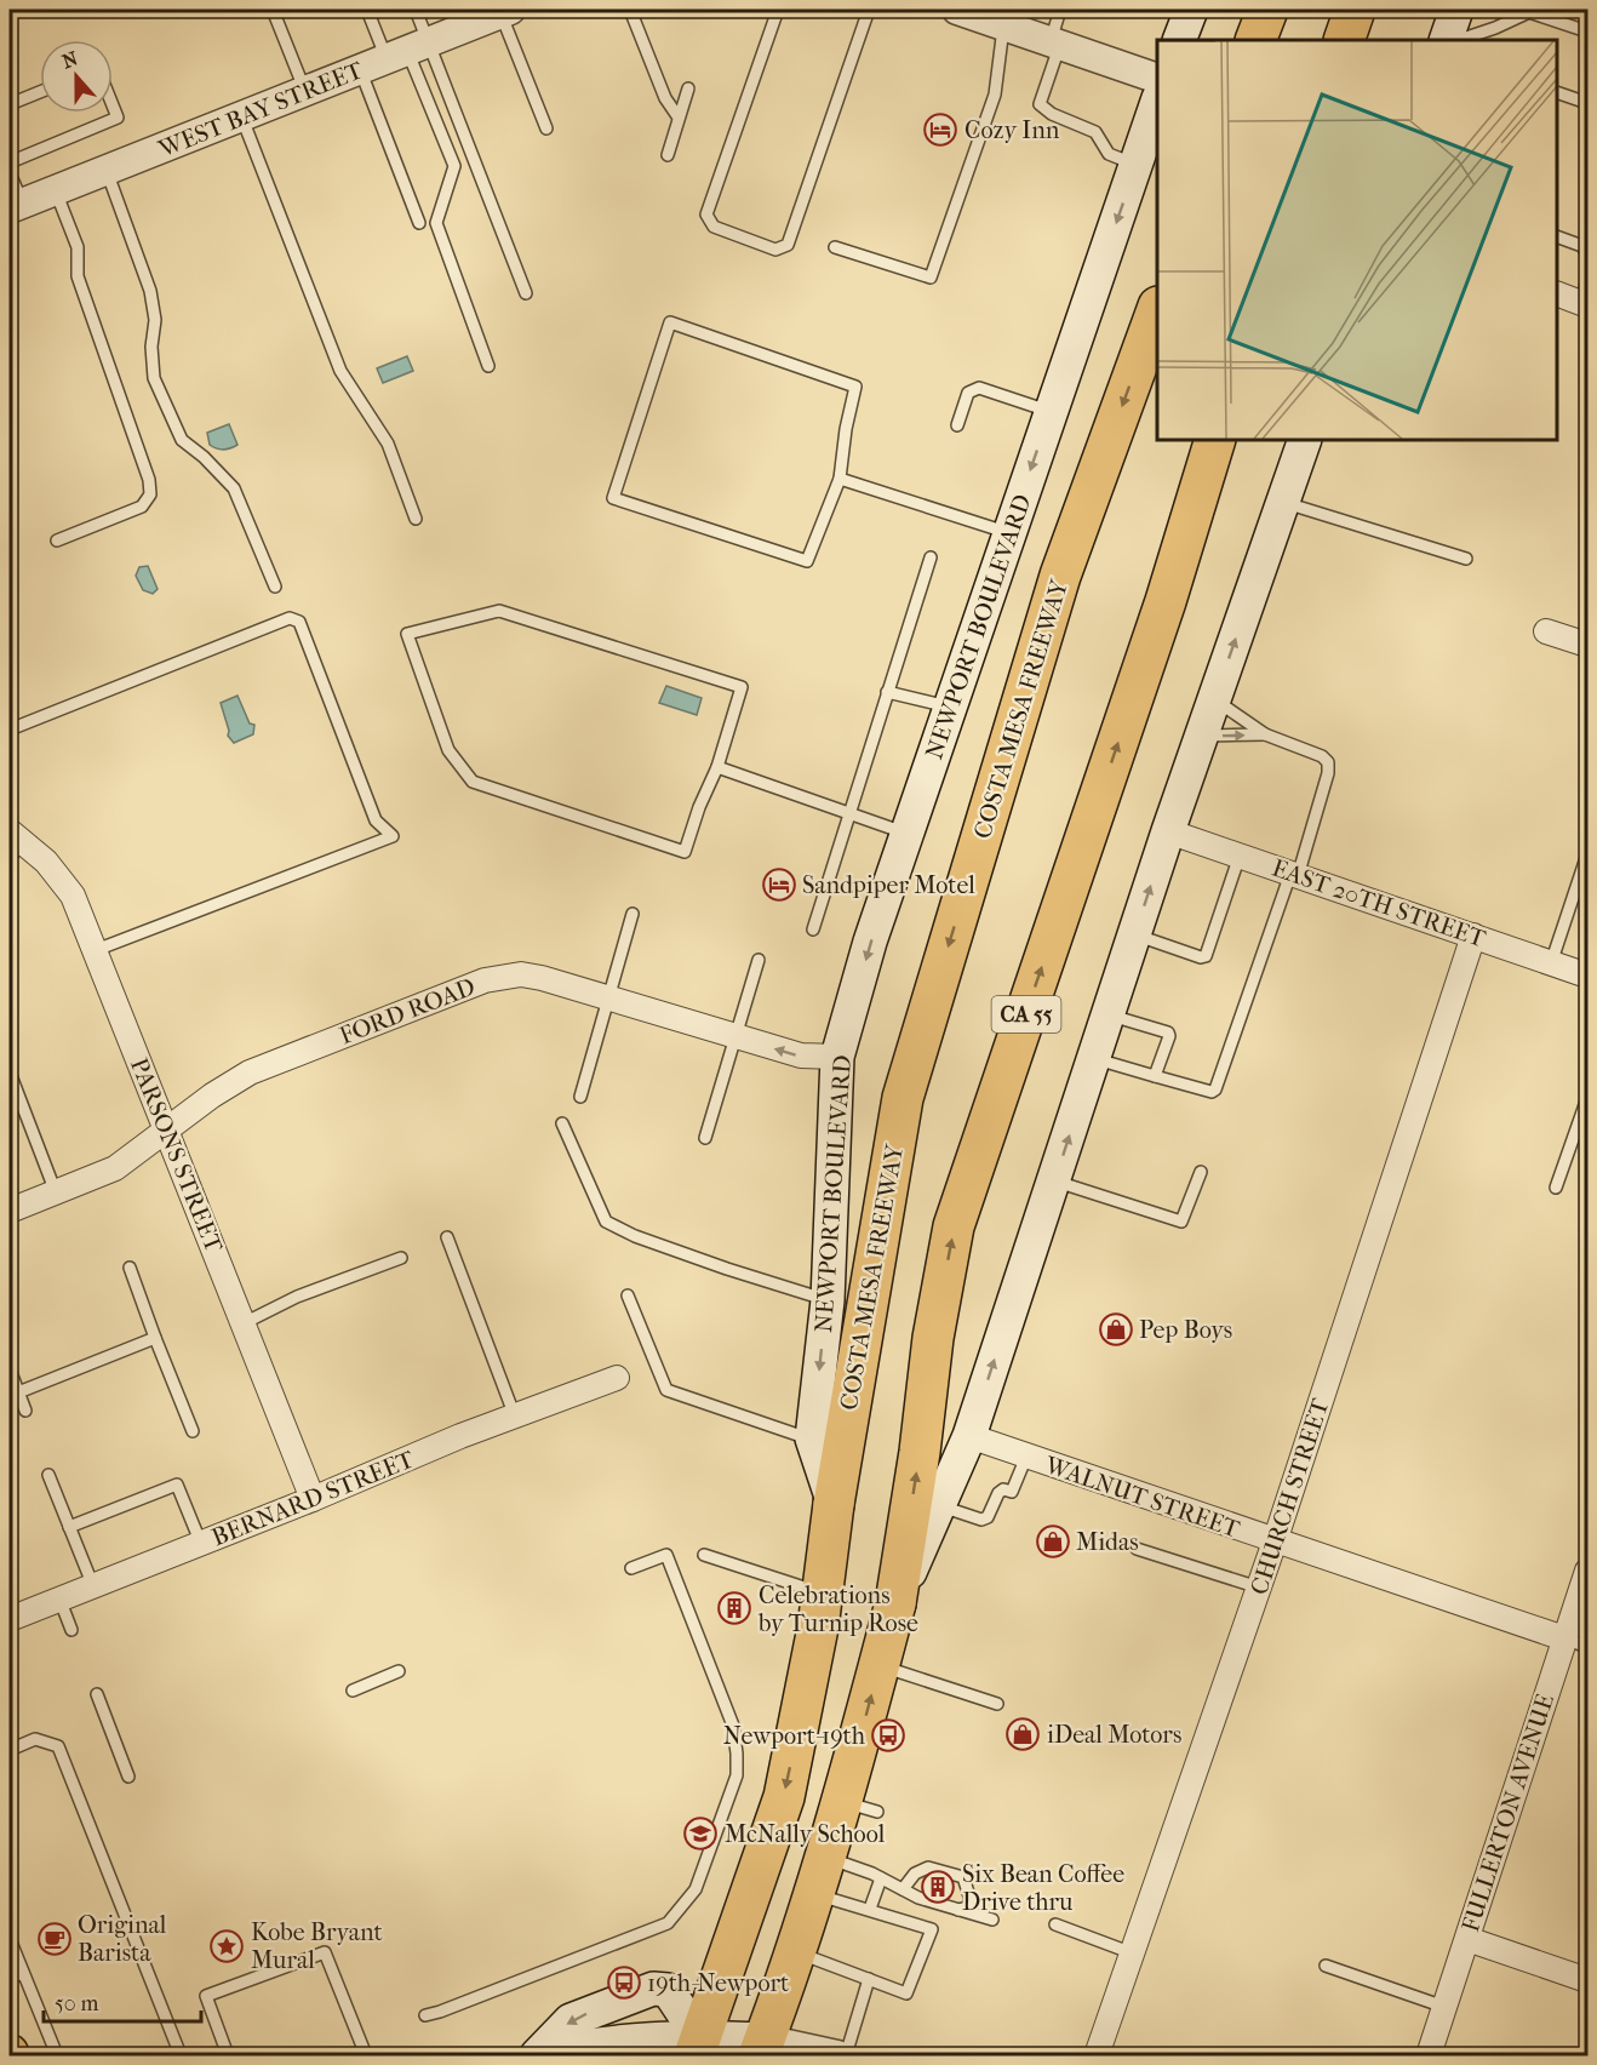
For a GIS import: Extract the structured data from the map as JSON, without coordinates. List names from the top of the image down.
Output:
{
  "streets": {
    "highway": ["NEWPORT BOULEVARD", "COSTA MESA FREEWAY", "CA 55"],
    "street": [
      "WEST BAY STREET",
      "EAST 20TH STREET",
      "FORD ROAD",
      "PARSONS STREET",
      "WALNUT STREET",
      "CHURCH STREET",
      "BERNARD STREET",
      "FULLERTON AVENUE"
    ]
  },
  "crossings": [
    ["NEWPORT BOULEVARD", "COSTA MESA FREEWAY"],
    ["NEWPORT BOULEVARD", "FORD ROAD"],
    ["EAST 20TH STREET", "CHURCH STREET"],
    ["FORD ROAD", "PARSONS STREET"],
    ["PARSONS STREET", "BERNARD STREET"],
    ["WALNUT STREET", "CHURCH STREET"],
    ["WALNUT STREET", "FULLERTON AVENUE"]
  ],
  "places": {
    "hotel": ["Cozy Inn", "Sandpiper Motel"],
    "shop": ["Pep Boys", "Midas", "iDeal Motors"],
    "building": ["Celebrations by Turnip Rose", "Six Bean Coffee Drive thru"],
    "bus stop": ["Newport-19th", "19th-Newport"],
    "school or university": ["McNally School"],
    "cafe": ["Original Barista"],
    "place": ["Kobe Bryant Mural"]
  },
  "scale_bar": "50 m",
  "north": "top"
}
